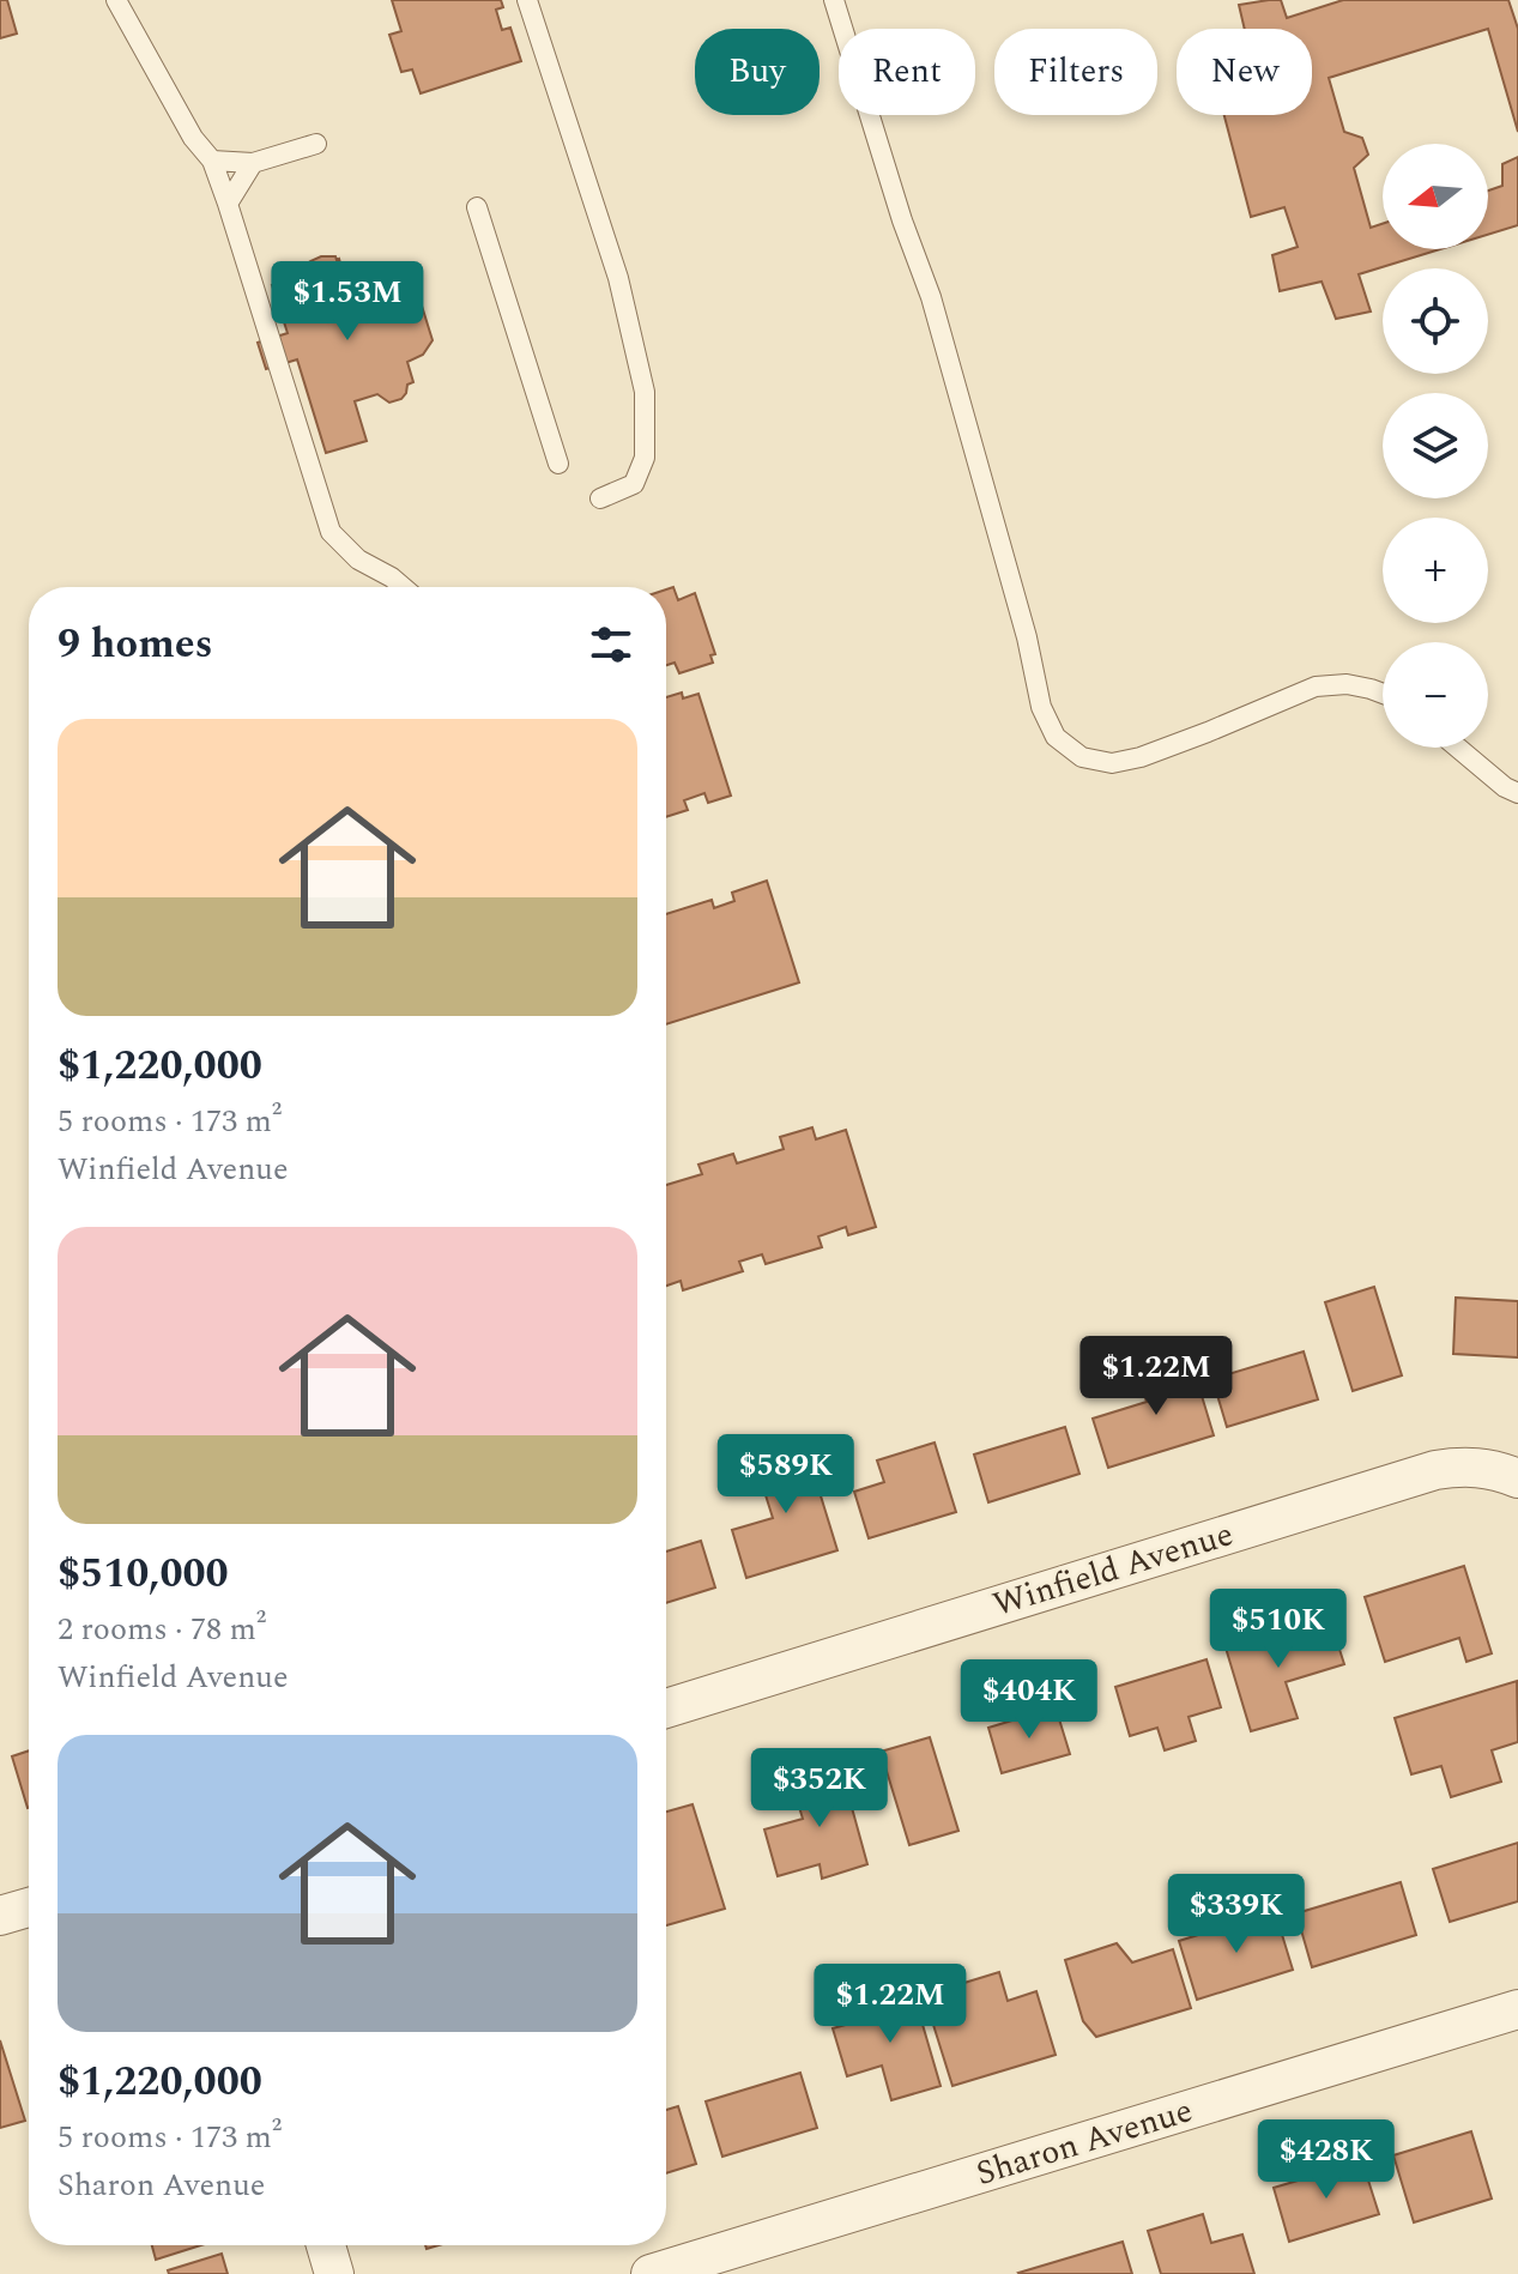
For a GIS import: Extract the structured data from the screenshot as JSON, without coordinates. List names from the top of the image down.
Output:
{
  "streets": {
    "street": ["Winfield Avenue", "Sharon Avenue"]
  },
  "north": "left",
  "page": {
    "chip": [
      "Buy",
      "Rent",
      "Filters",
      "New"
    ],
    "map_buttons": ["+", "−"],
    "price": [
      "$1.53M",
      "$1.22M",
      "$589K",
      "$510K",
      "$404K",
      "$352K",
      "$339K",
      "$1.22M",
      "$428K"
    ],
    "heading": "9 homes",
    "list": [
      {
        "name": "$1,220,000",
        "note": "5 rooms · 173 m² · Winfield Avenue"
      },
      {
        "name": "$510,000",
        "note": "2 rooms · 78 m² · Winfield Avenue"
      },
      {
        "name": "$1,220,000",
        "note": "5 rooms · 173 m² · Sharon Avenue"
      }
    ]
  }
}
